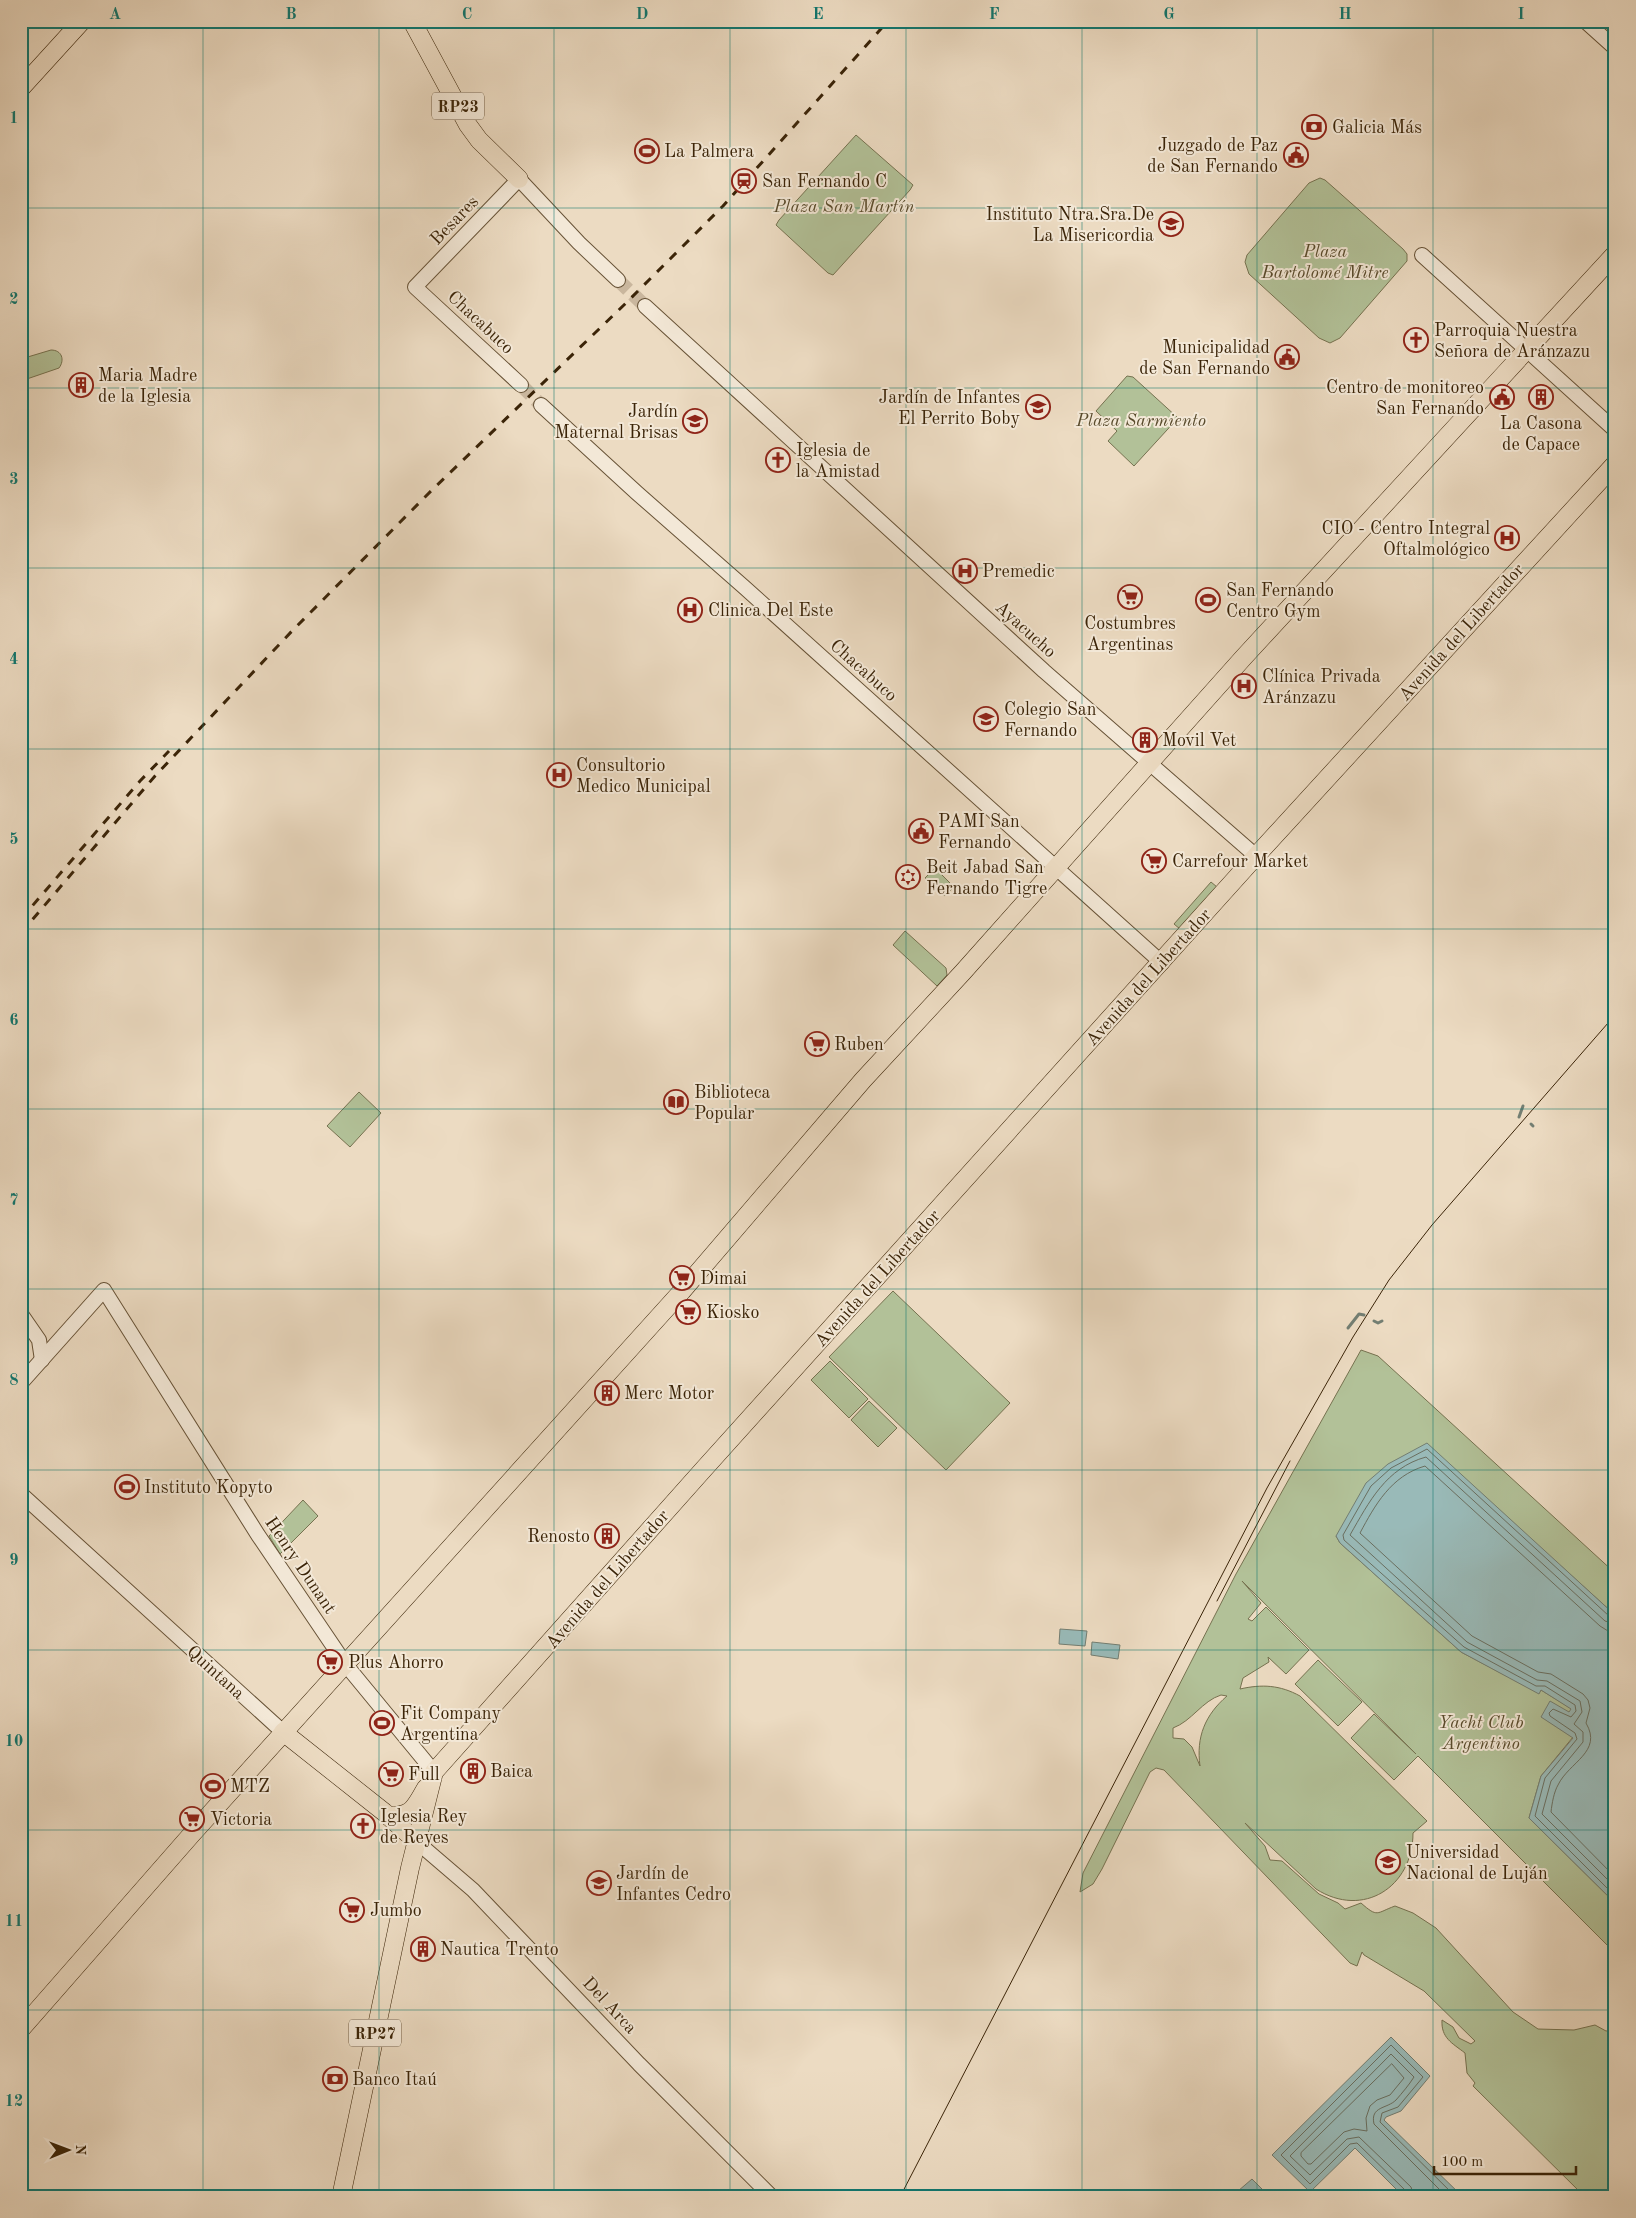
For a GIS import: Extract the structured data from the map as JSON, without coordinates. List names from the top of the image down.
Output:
{
  "streets": {
    "main road": [
      "RP23",
      "Avenida del Libertador",
      "Quintana",
      "RP27"
    ],
    "street": [
      "Besares",
      "Chacabuco",
      "Ayacucho",
      "Henry Dunant",
      "Del Arca"
    ]
  },
  "crossings": [
    ["RP23", "Besares"],
    ["Besares", "Chacabuco"],
    ["Chacabuco", "Avenida del Libertador"],
    ["Ayacucho", "Avenida del Libertador"],
    ["Avenida del Libertador", "Henry Dunant"],
    ["Avenida del Libertador", "Quintana"],
    ["Avenida del Libertador", "Del Arca"],
    ["Avenida del Libertador", "RP27"],
    ["Henry Dunant", "RP27"],
    ["Quintana", "Del Arca"],
    ["Quintana", "RP27"]
  ],
  "parks": [
    "Plaza San Martín",
    "Plaza Bartolomé Mitre",
    "Plaza Sarmiento",
    "Yacht Club Argentino"
  ],
  "places": {
    "bank": ["Galicia Más", "Banco Itaú"],
    "sports": [
      "La Palmera",
      "San Fernando Centro Gym",
      "Instituto Kopyto",
      "Fit Company Argentina",
      "MTZ"
    ],
    "public building": [
      "Juzgado de Paz de San Fernando",
      "Municipalidad de San Fernando",
      "Centro de monitoreo San Fernando",
      "PAMI San Fernando"
    ],
    "station": ["San Fernando C"],
    "school or university": [
      "Instituto Ntra.Sra.De La Misericordia",
      "Jardín de Infantes El Perrito Boby",
      "Jardín Maternal Brisas",
      "Colegio San Fernando",
      "Universidad Nacional de Luján",
      "Jardín de Infantes Cedro"
    ],
    "church": ["Parroquia Nuestra Señora de Aránzazu", "Iglesia de la Amistad", "Iglesia Rey de Reyes"],
    "building": [
      "Maria Madre de la Iglesia",
      "La Casona de Capace",
      "Movil Vet",
      "Merc Motor",
      "Renosto",
      "Baica",
      "Nautica Trento"
    ],
    "hospital": [
      "CIO - Centro Integral Oftalmológico",
      "Premedic",
      "Clinica Del Este",
      "Clínica Privada Aránzazu",
      "Consultorio Medico Municipal"
    ],
    "supermarket": [
      "Costumbres Argentinas",
      "Carrefour Market",
      "Ruben",
      "Dimai",
      "Kiosko",
      "Plus Ahorro",
      "Full",
      "Victoria",
      "Jumbo"
    ],
    "synagogue": ["Beit Jabad San Fernando Tigre"],
    "library": ["Biblioteca Popular"]
  },
  "scale_bar": "100 m",
  "north": "right",
  "grid": {
    "columns": [
      "A",
      "B",
      "C",
      "D",
      "E",
      "F",
      "G",
      "H",
      "I"
    ],
    "rows": [
      "1",
      "2",
      "3",
      "4",
      "5",
      "6",
      "7",
      "8",
      "9",
      "10",
      "11",
      "12"
    ]
  }
}
